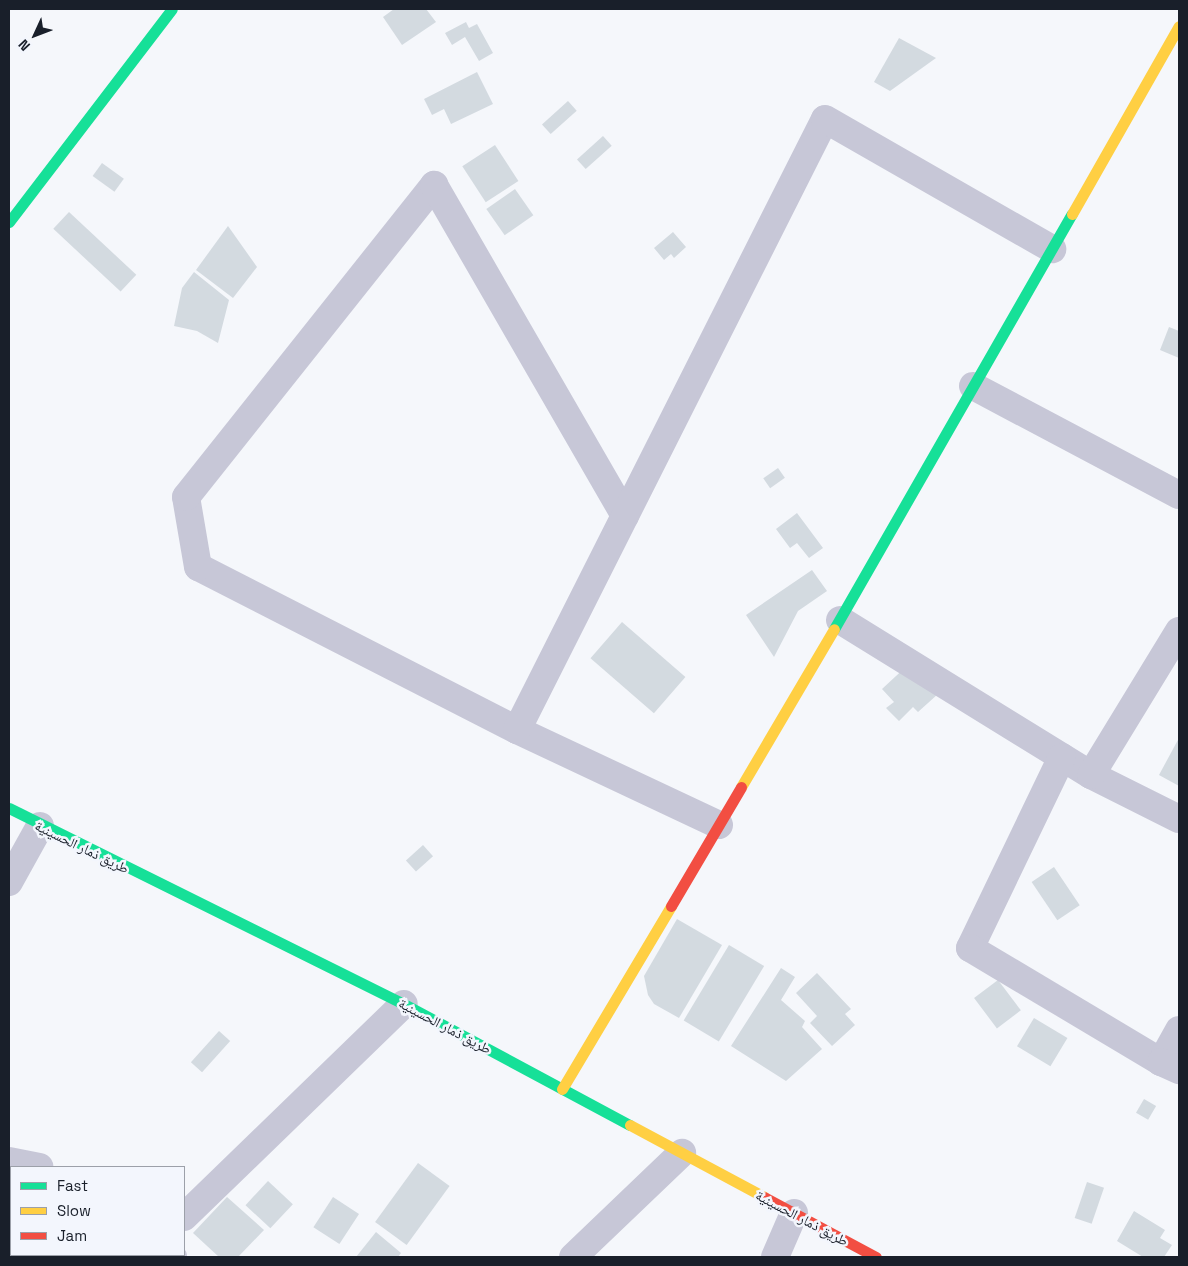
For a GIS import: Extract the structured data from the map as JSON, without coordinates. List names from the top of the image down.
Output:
{
  "streets": {
    "street": ["طريق ذمار الحسينية"]
  },
  "legend": ["Fast", "Slow", "Jam"],
  "north": "bottom left"
}
